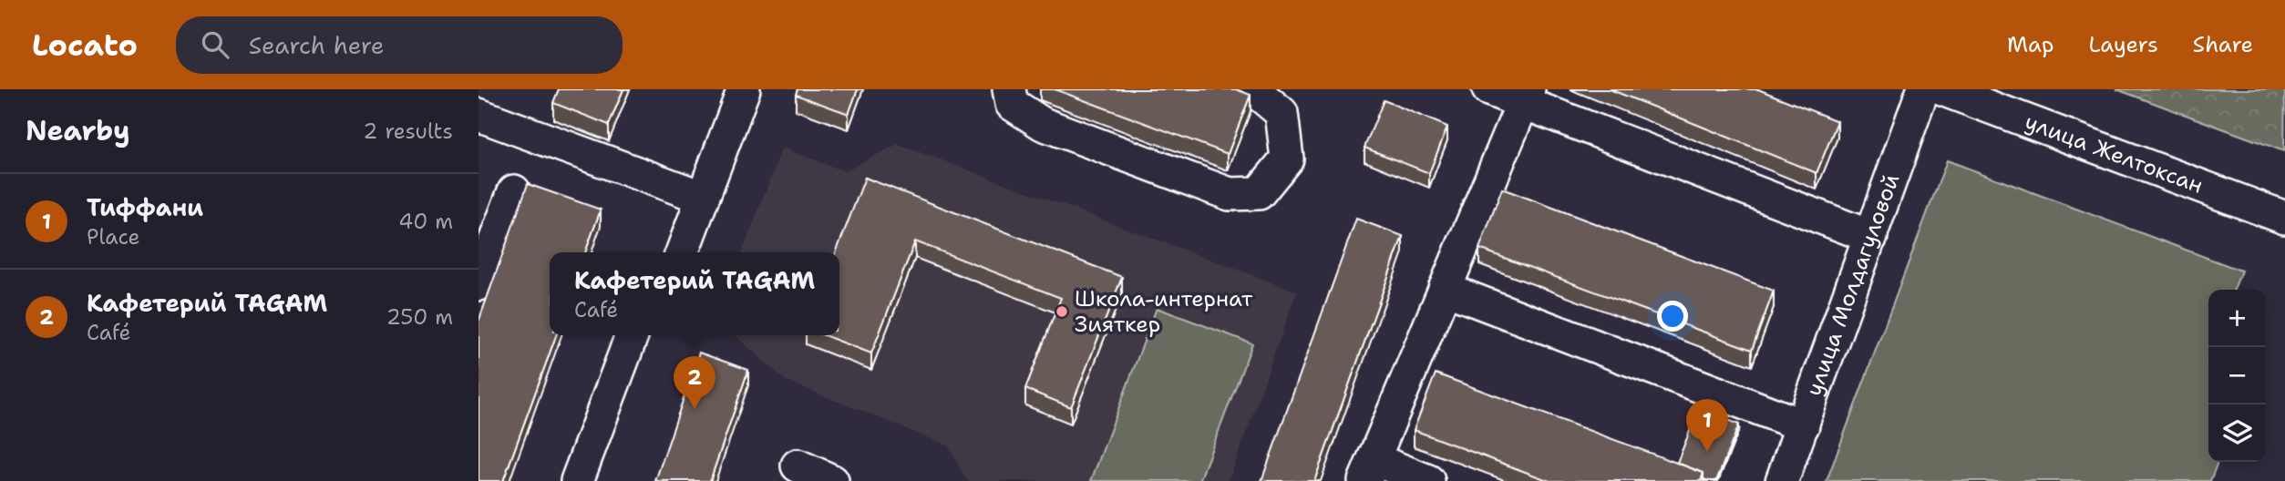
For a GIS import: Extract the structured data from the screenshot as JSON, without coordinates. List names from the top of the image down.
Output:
{
  "streets": {
    "street": ["улица Желтоксан", "улица Молдагуловой"]
  },
  "places": ["Школа-интернат Зияткер"],
  "page": {
    "header": "Locato",
    "search": "Search here",
    "nav": ["Map", "Layers", "Share"],
    "heading": ["Nearby", "2 results"],
    "list": [
      {
        "mark": "1",
        "name": "Тиффани",
        "note": "Place",
        "value": "40 m"
      },
      {
        "mark": "2",
        "name": "Кафетерий TAGAM",
        "note": "Café",
        "value": "250 m"
      }
    ],
    "popup": ["Кафетерий TAGAM", "Café"],
    "map_buttons": ["+", "−"],
    "pins": ["2", "1"]
  }
}
